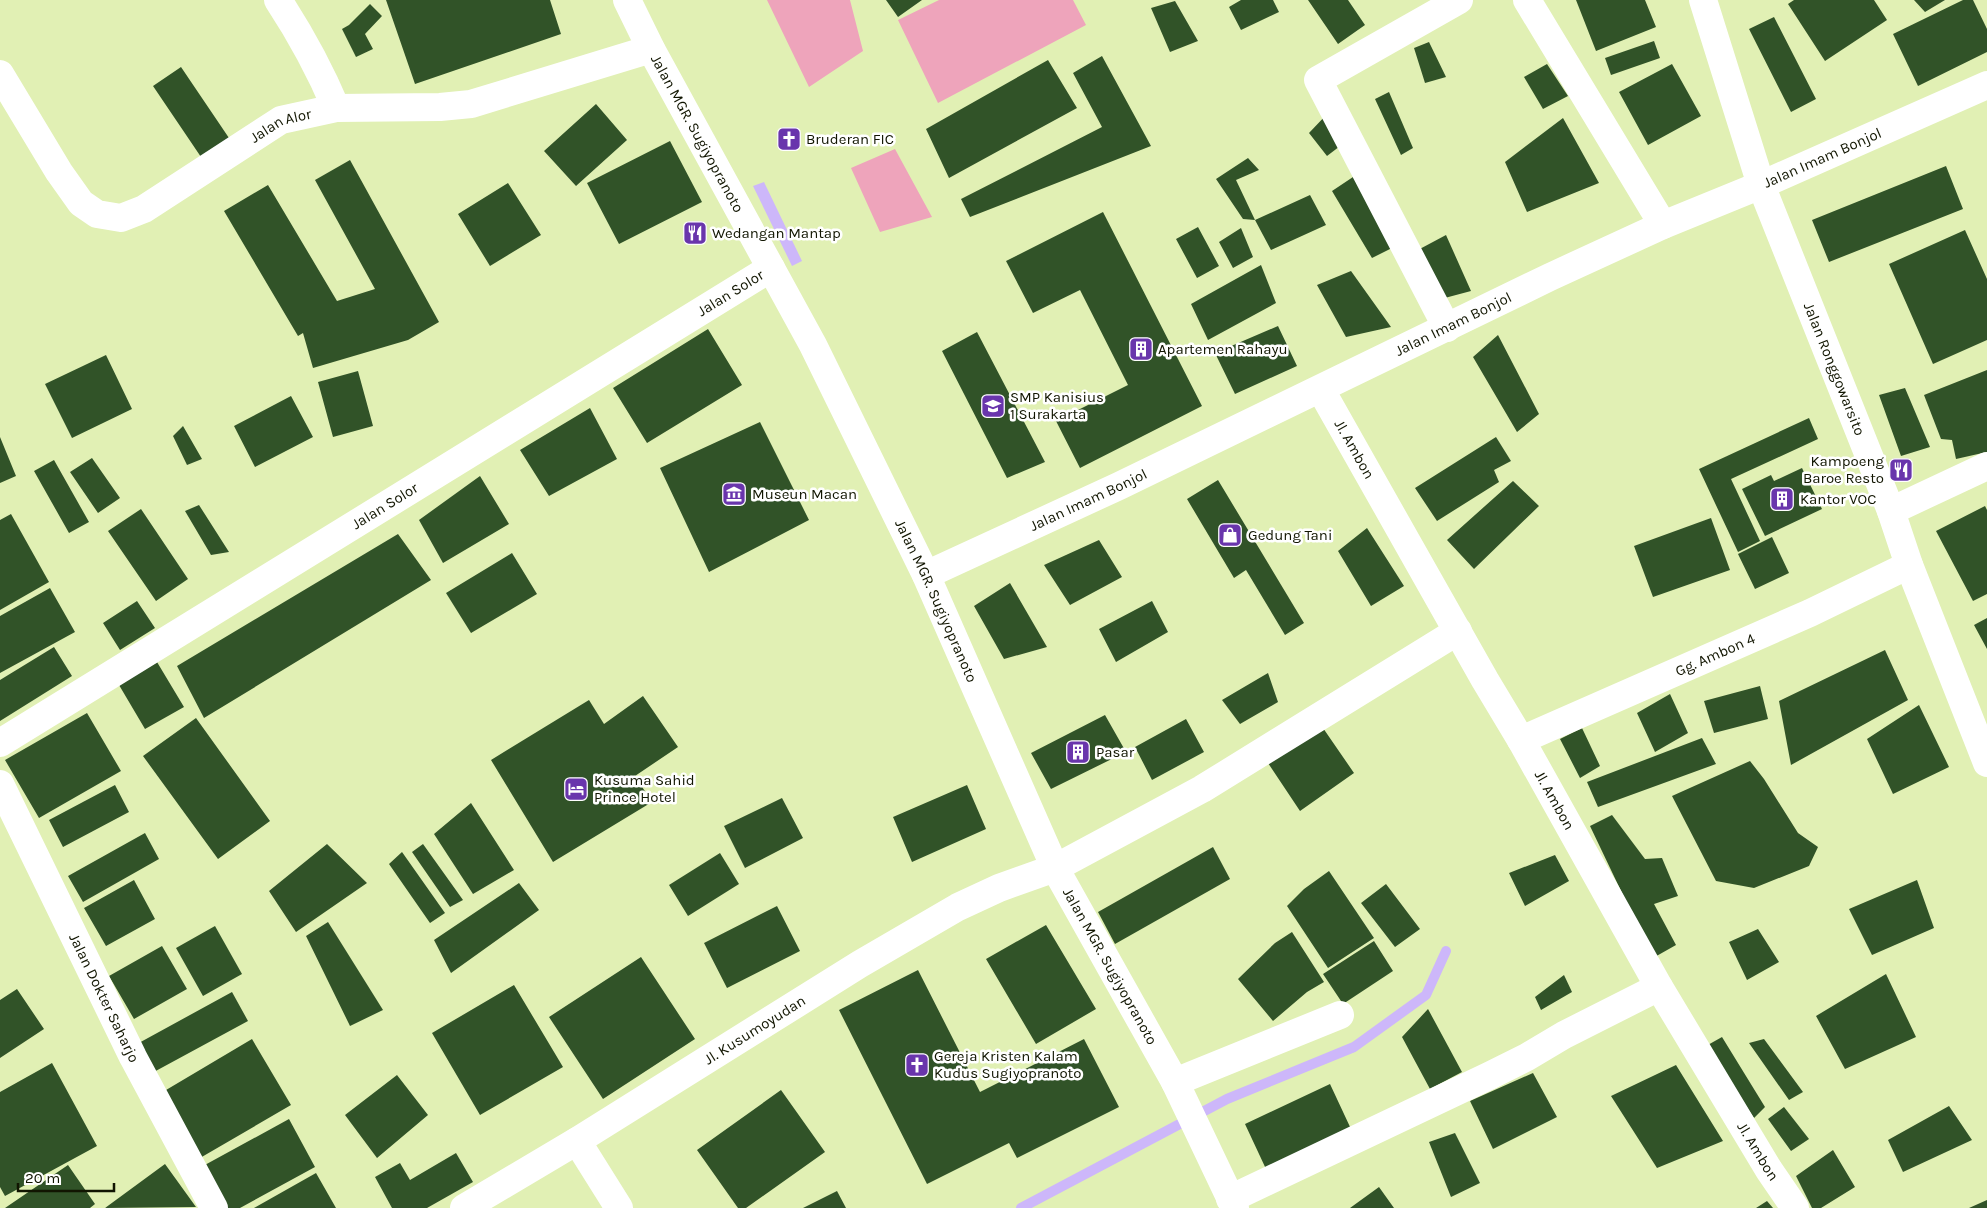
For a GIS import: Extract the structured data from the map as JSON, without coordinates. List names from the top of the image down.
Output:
{
  "streets": {
    "street": [
      "Jalan Alor",
      "Jalan MGR. Sugiyopranoto",
      "Jalan Imam Bonjol",
      "Jalan Solor",
      "Jalan Ronggowarsito",
      "Jl. Ambon",
      "Gg. Ambon 4",
      "Jalan Dokter Saharjo",
      "Jl. Kusumoyudan"
    ]
  },
  "crossings": [
    ["Jalan Alor", "Jalan MGR. Sugiyopranoto"],
    ["Jalan MGR. Sugiyopranoto", "Jalan Imam Bonjol"],
    ["Jalan MGR. Sugiyopranoto", "Jalan Solor"],
    ["Jalan MGR. Sugiyopranoto", "Jl. Kusumoyudan"],
    ["Jalan Imam Bonjol", "Jalan Ronggowarsito"],
    ["Jalan Imam Bonjol", "Jl. Ambon"],
    ["Jalan Ronggowarsito", "Gg. Ambon 4"],
    ["Jl. Ambon", "Gg. Ambon 4"],
    ["Jl. Ambon", "Jl. Kusumoyudan"]
  ],
  "places": {
    "church": ["Bruderan FIC", "Gereja Kristen Kalam Kudus Sugiyopranoto"],
    "restaurant": ["Wedangan Mantap", "Kampoeng Baroe Resto"],
    "building": ["Apartemen Rahayu", "Kantor VOC", "Pasar"],
    "school or university": ["SMP Kanisius 1 Surakarta"],
    "museum": ["Museun Macan"],
    "shop": ["Gedung Tani"],
    "hotel": ["Kusuma Sahid Prince Hotel"]
  },
  "scale_bar": "20 m"
}
